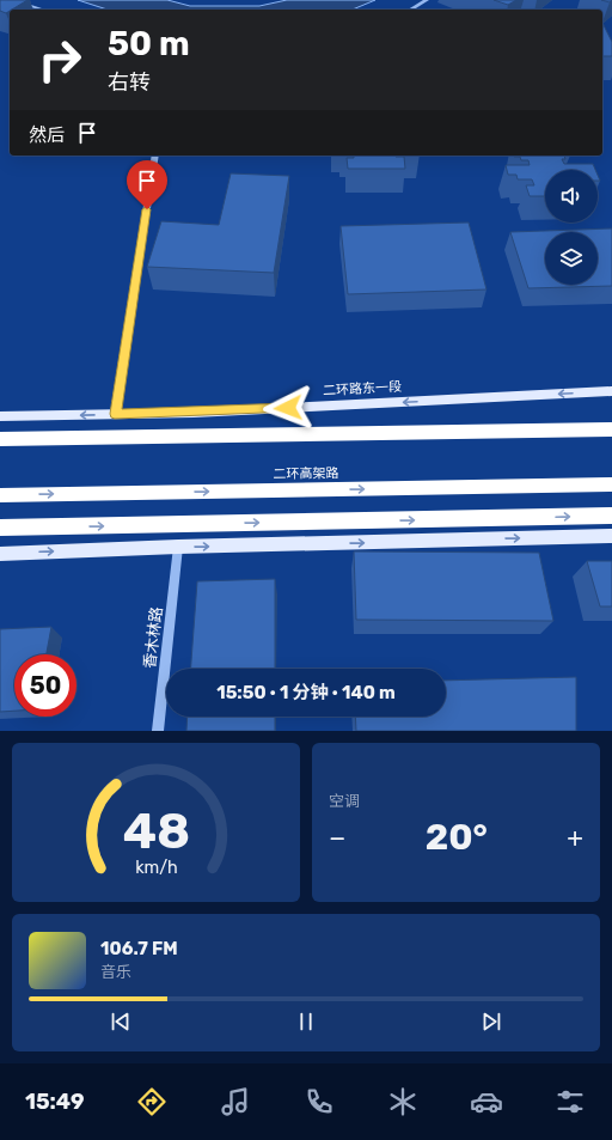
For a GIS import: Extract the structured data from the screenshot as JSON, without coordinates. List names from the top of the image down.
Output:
{
  "streets": {
    "highway": ["二环高架路"],
    "main road": ["二环路东一段"],
    "street": ["香木林路"]
  },
  "one_way": ["二环路东一段"],
  "page": {
    "turn": ["50 m", "右转"],
    "then": "然后",
    "limit": "50",
    "trip": "15:50 · 1 分钟 · 140 m",
    "tile": "空调",
    "heat": ["−", "20°", "+"],
    "song": ["106.7 FM", "音乐"],
    "tabs": "15:49",
    "gauge": ["48", "km/h"]
  }
}
